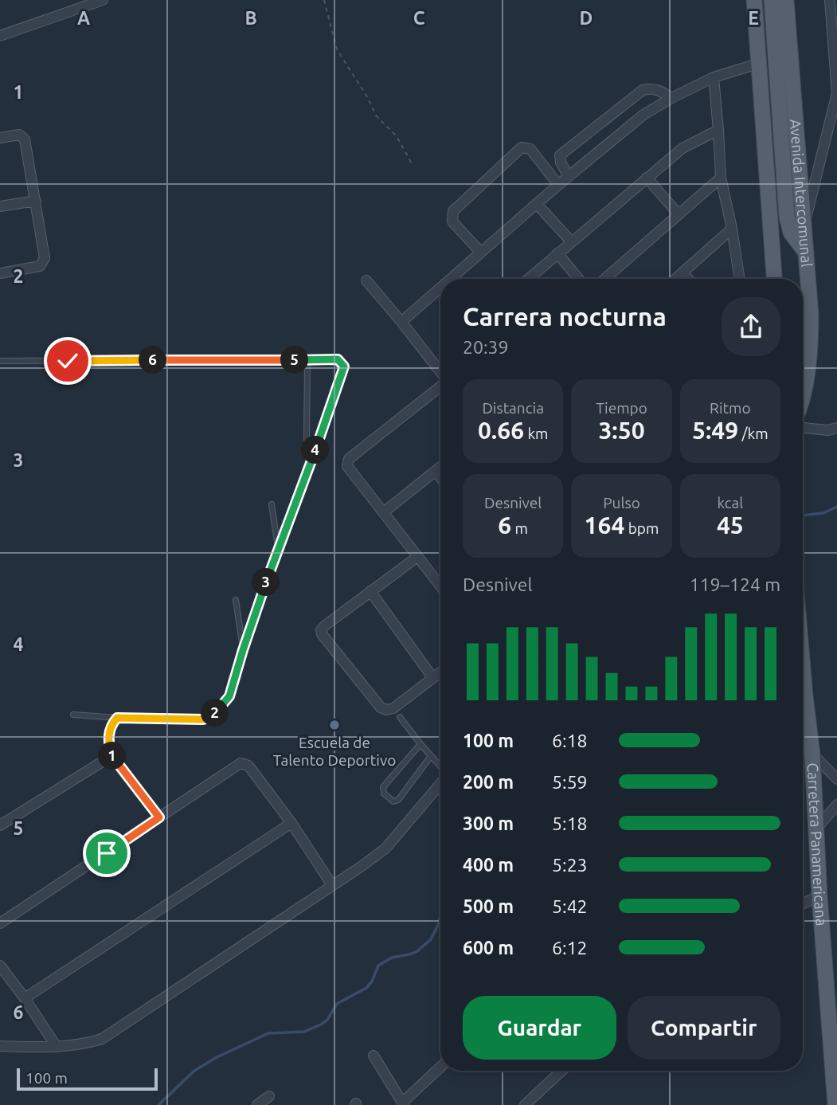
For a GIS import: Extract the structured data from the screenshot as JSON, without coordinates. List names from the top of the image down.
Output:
{
  "streets": {
    "main road": ["Avenida Intercomunal", "Carretera Panamericana"]
  },
  "places": ["Escuela de Talento Deportivo"],
  "scale_bar": "100 m",
  "page": {
    "heading": ["Carrera nocturna", "20:39"],
    "pins": [
      "5",
      "6",
      "4",
      "3",
      "2",
      "1"
    ],
    "stats": [
      ["Distancia", "0.66 km"],
      ["Tiempo", "3:50"],
      ["Ritmo", "5:49 /km"],
      ["Desnivel", "6 m"],
      ["Pulso", "164 bpm"],
      ["kcal", "45"]
    ],
    "chart": ["Desnivel", "119–124 m"],
    "list": [
      {
        "name": "100 m",
        "note": "6:18"
      },
      {
        "name": "200 m",
        "note": "5:59"
      },
      {
        "name": "300 m",
        "note": "5:18"
      },
      {
        "name": "400 m",
        "note": "5:23"
      },
      {
        "name": "500 m",
        "note": "5:42"
      },
      {
        "name": "600 m",
        "note": "6:12"
      }
    ],
    "buttons": ["Guardar", "Compartir"],
    "scale": "100 m"
  },
  "grid": {
    "columns": [
      "A",
      "B",
      "C",
      "D",
      "E"
    ],
    "rows": [
      "1",
      "2",
      "3",
      "4",
      "5",
      "6"
    ]
  }
}
